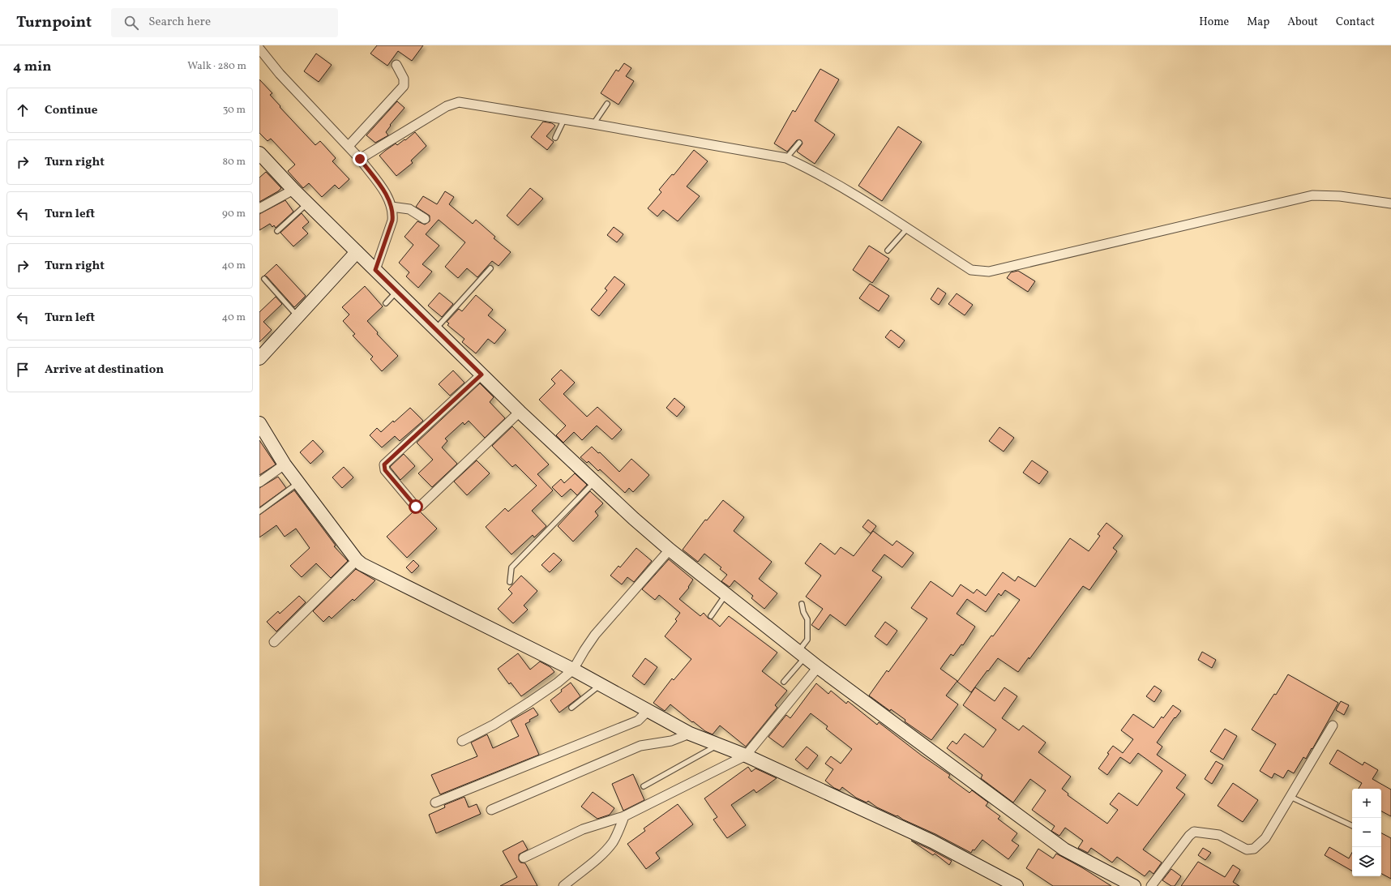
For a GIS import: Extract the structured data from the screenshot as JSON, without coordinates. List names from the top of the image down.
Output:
{
  "page": {
    "header": "Turnpoint",
    "search": "Search here",
    "nav": [
      "Home",
      "Map",
      "About",
      "Contact"
    ],
    "heading": ["4 min", "Walk · 280 m"],
    "list": [
      ["Continue", "30 m"],
      ["Turn right", "80 m"],
      ["Turn left", "90 m"],
      ["Turn right", "40 m"],
      ["Turn left", "40 m"],
      "Arrive at destination"
    ],
    "map_buttons": ["+", "−"]
  }
}
